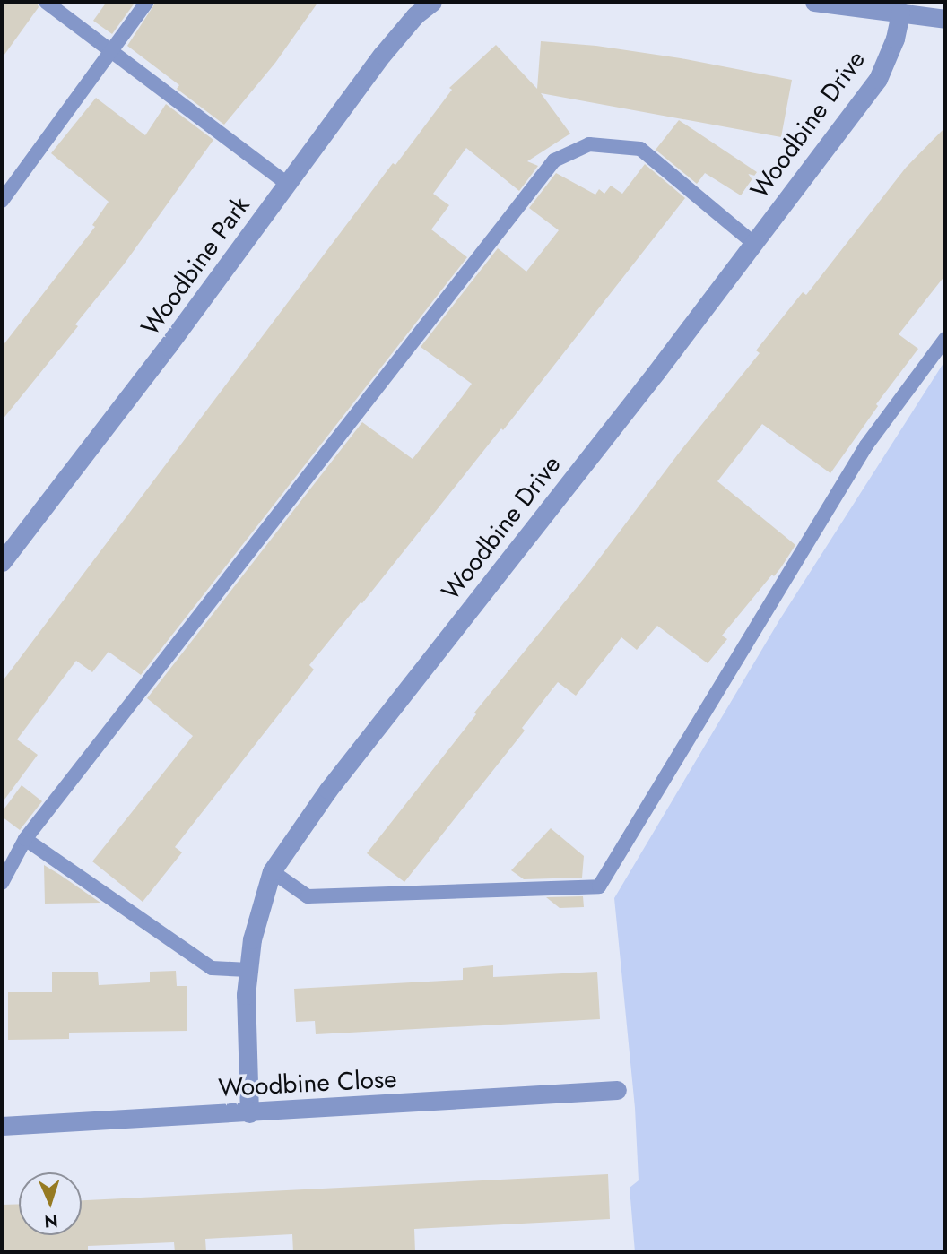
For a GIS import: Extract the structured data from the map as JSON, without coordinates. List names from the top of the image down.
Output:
{
  "streets": {
    "street": ["Woodbine Drive", "Woodbine Park", "Woodbine Close"]
  },
  "crossings": [
    ["Woodbine Drive", "Woodbine Close"]
  ],
  "north": "bottom"
}
